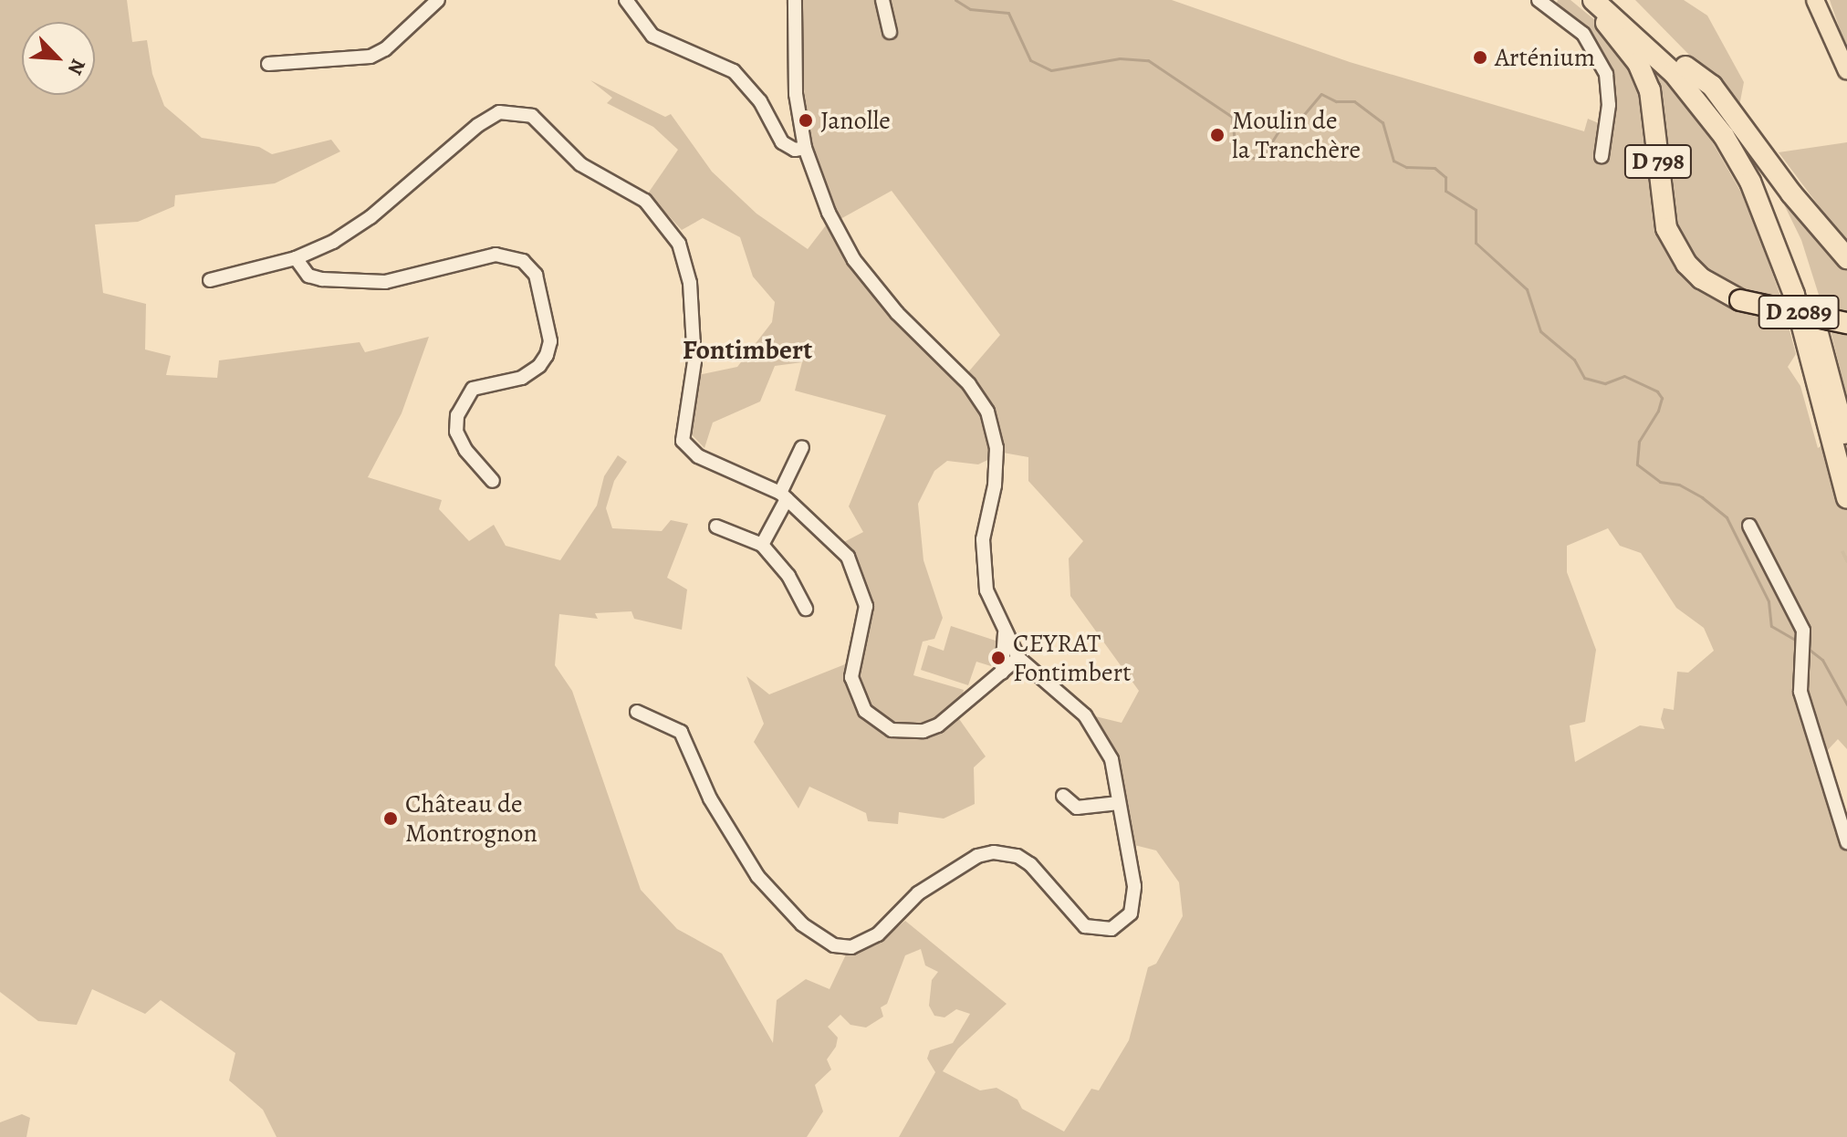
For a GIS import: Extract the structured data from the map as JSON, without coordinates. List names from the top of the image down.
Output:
{
  "streets": {
    "highway": ["D 798", "D 2089"]
  },
  "districts": ["Fontimbert"],
  "places": [
    "Arténium",
    "Janolle",
    "Moulin de la Tranchère",
    "CEYRAT Fontimbert",
    "Château de Montrognon"
  ],
  "north": "bottom right"
}
